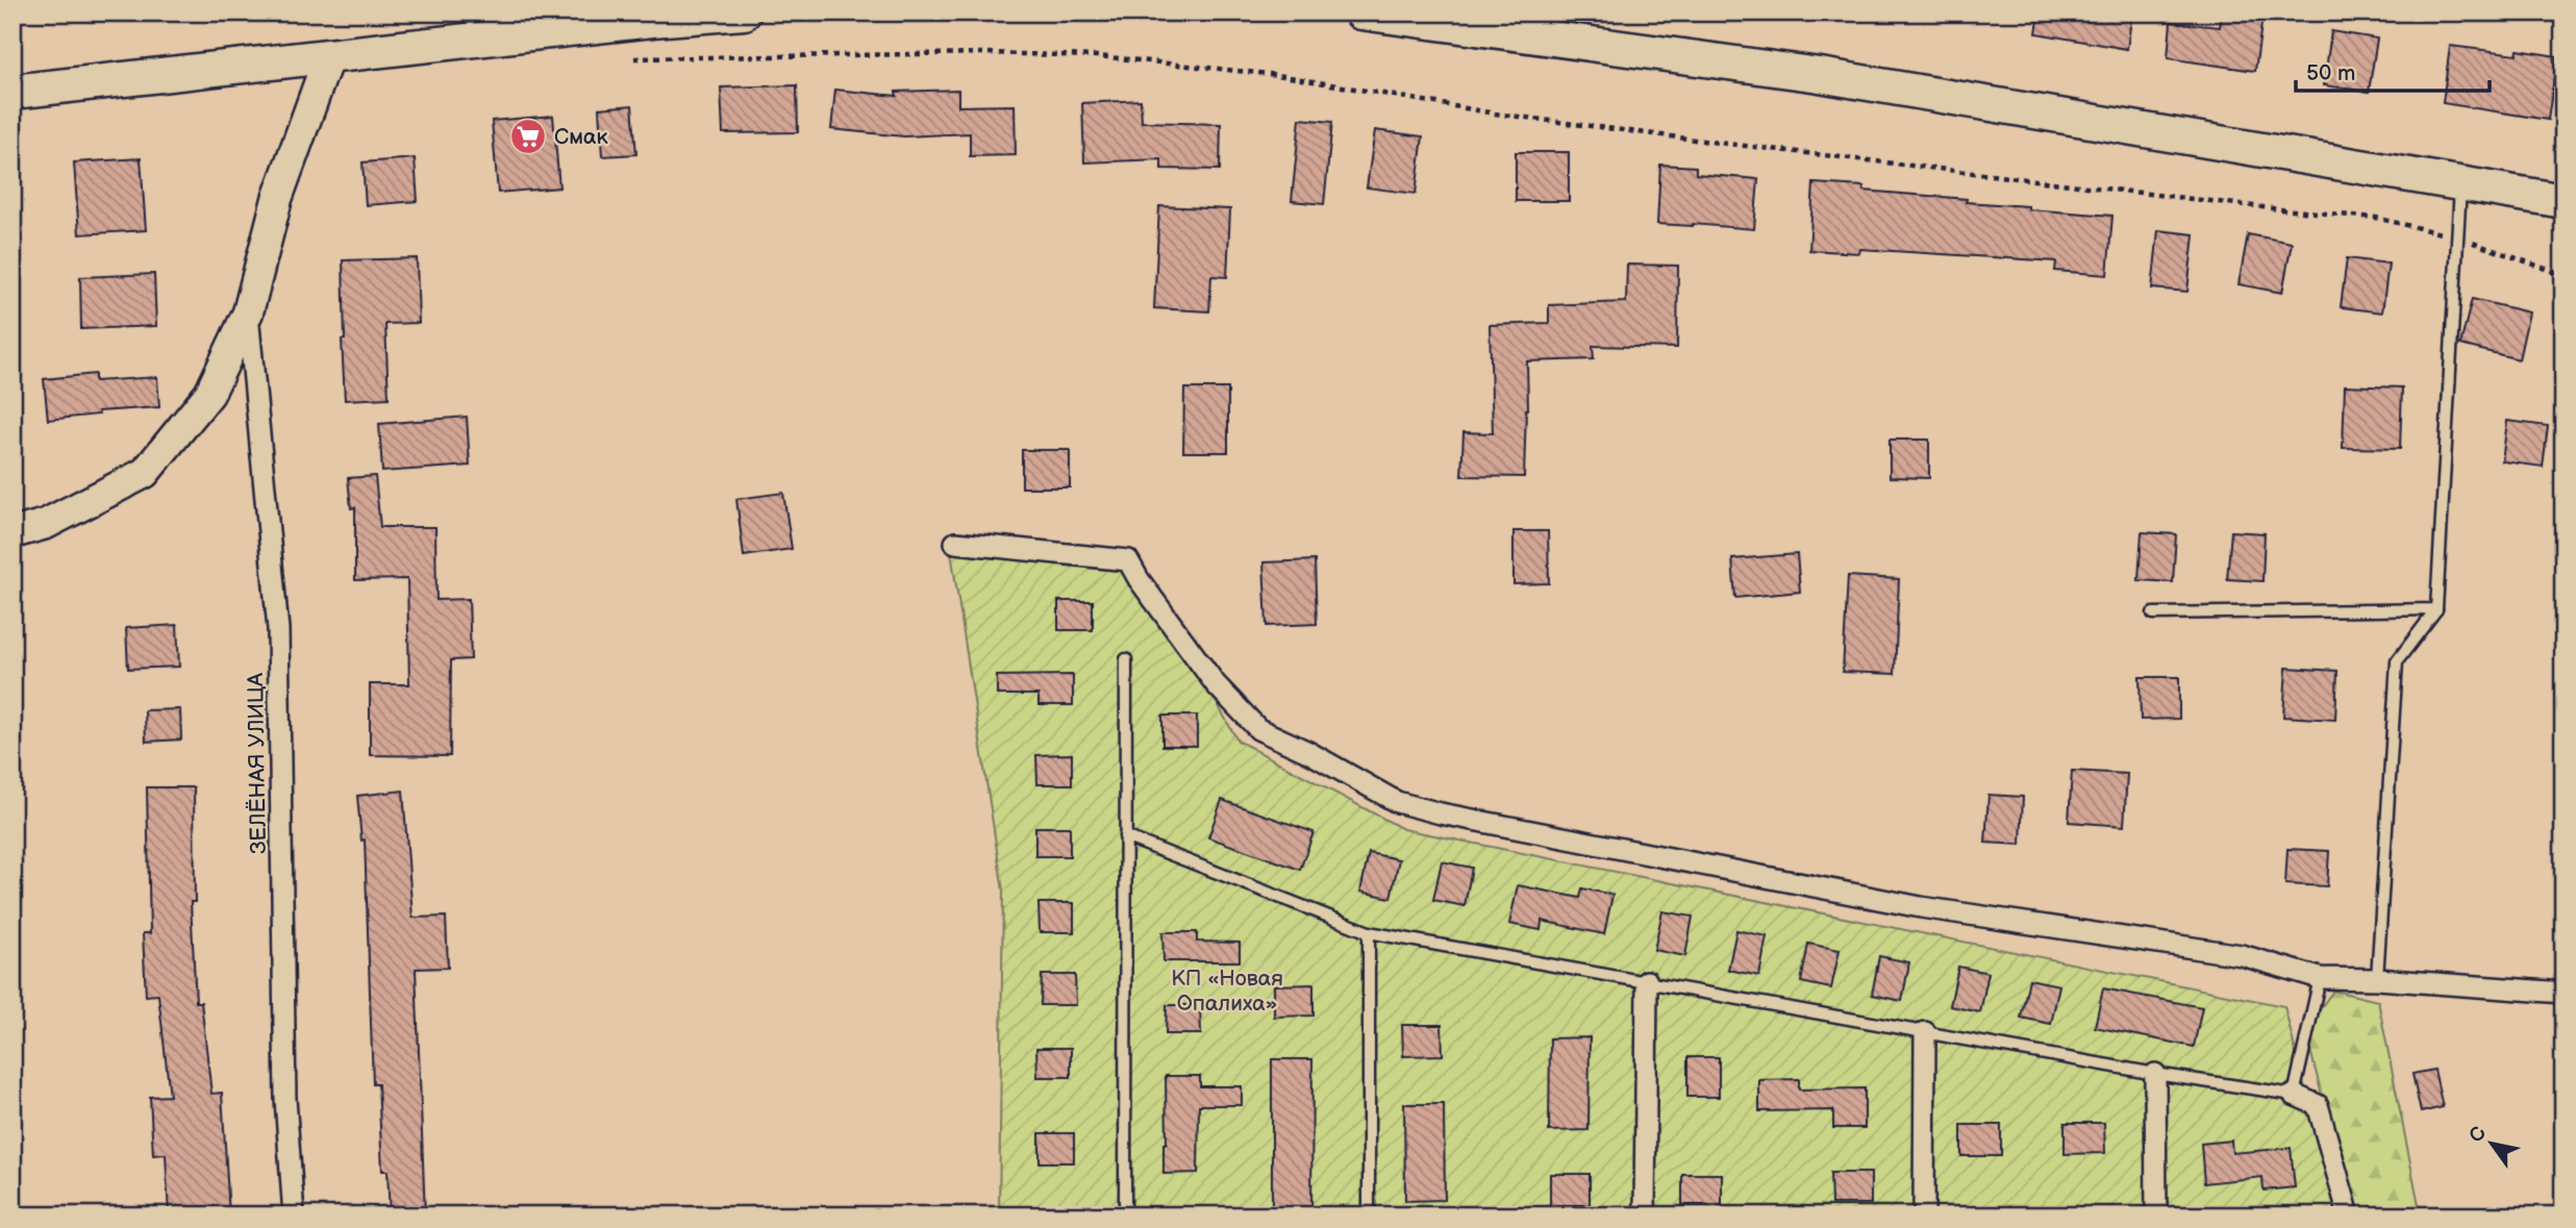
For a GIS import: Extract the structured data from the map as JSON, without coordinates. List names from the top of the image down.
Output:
{
  "streets": {
    "street": ["ЗЕЛЁНАЯ УЛИЦА"]
  },
  "parks": ["КП «Новая Опалиха»"],
  "places": {
    "supermarket": ["Смак"]
  },
  "scale_bar": "50 m",
  "north": "top left"
}
